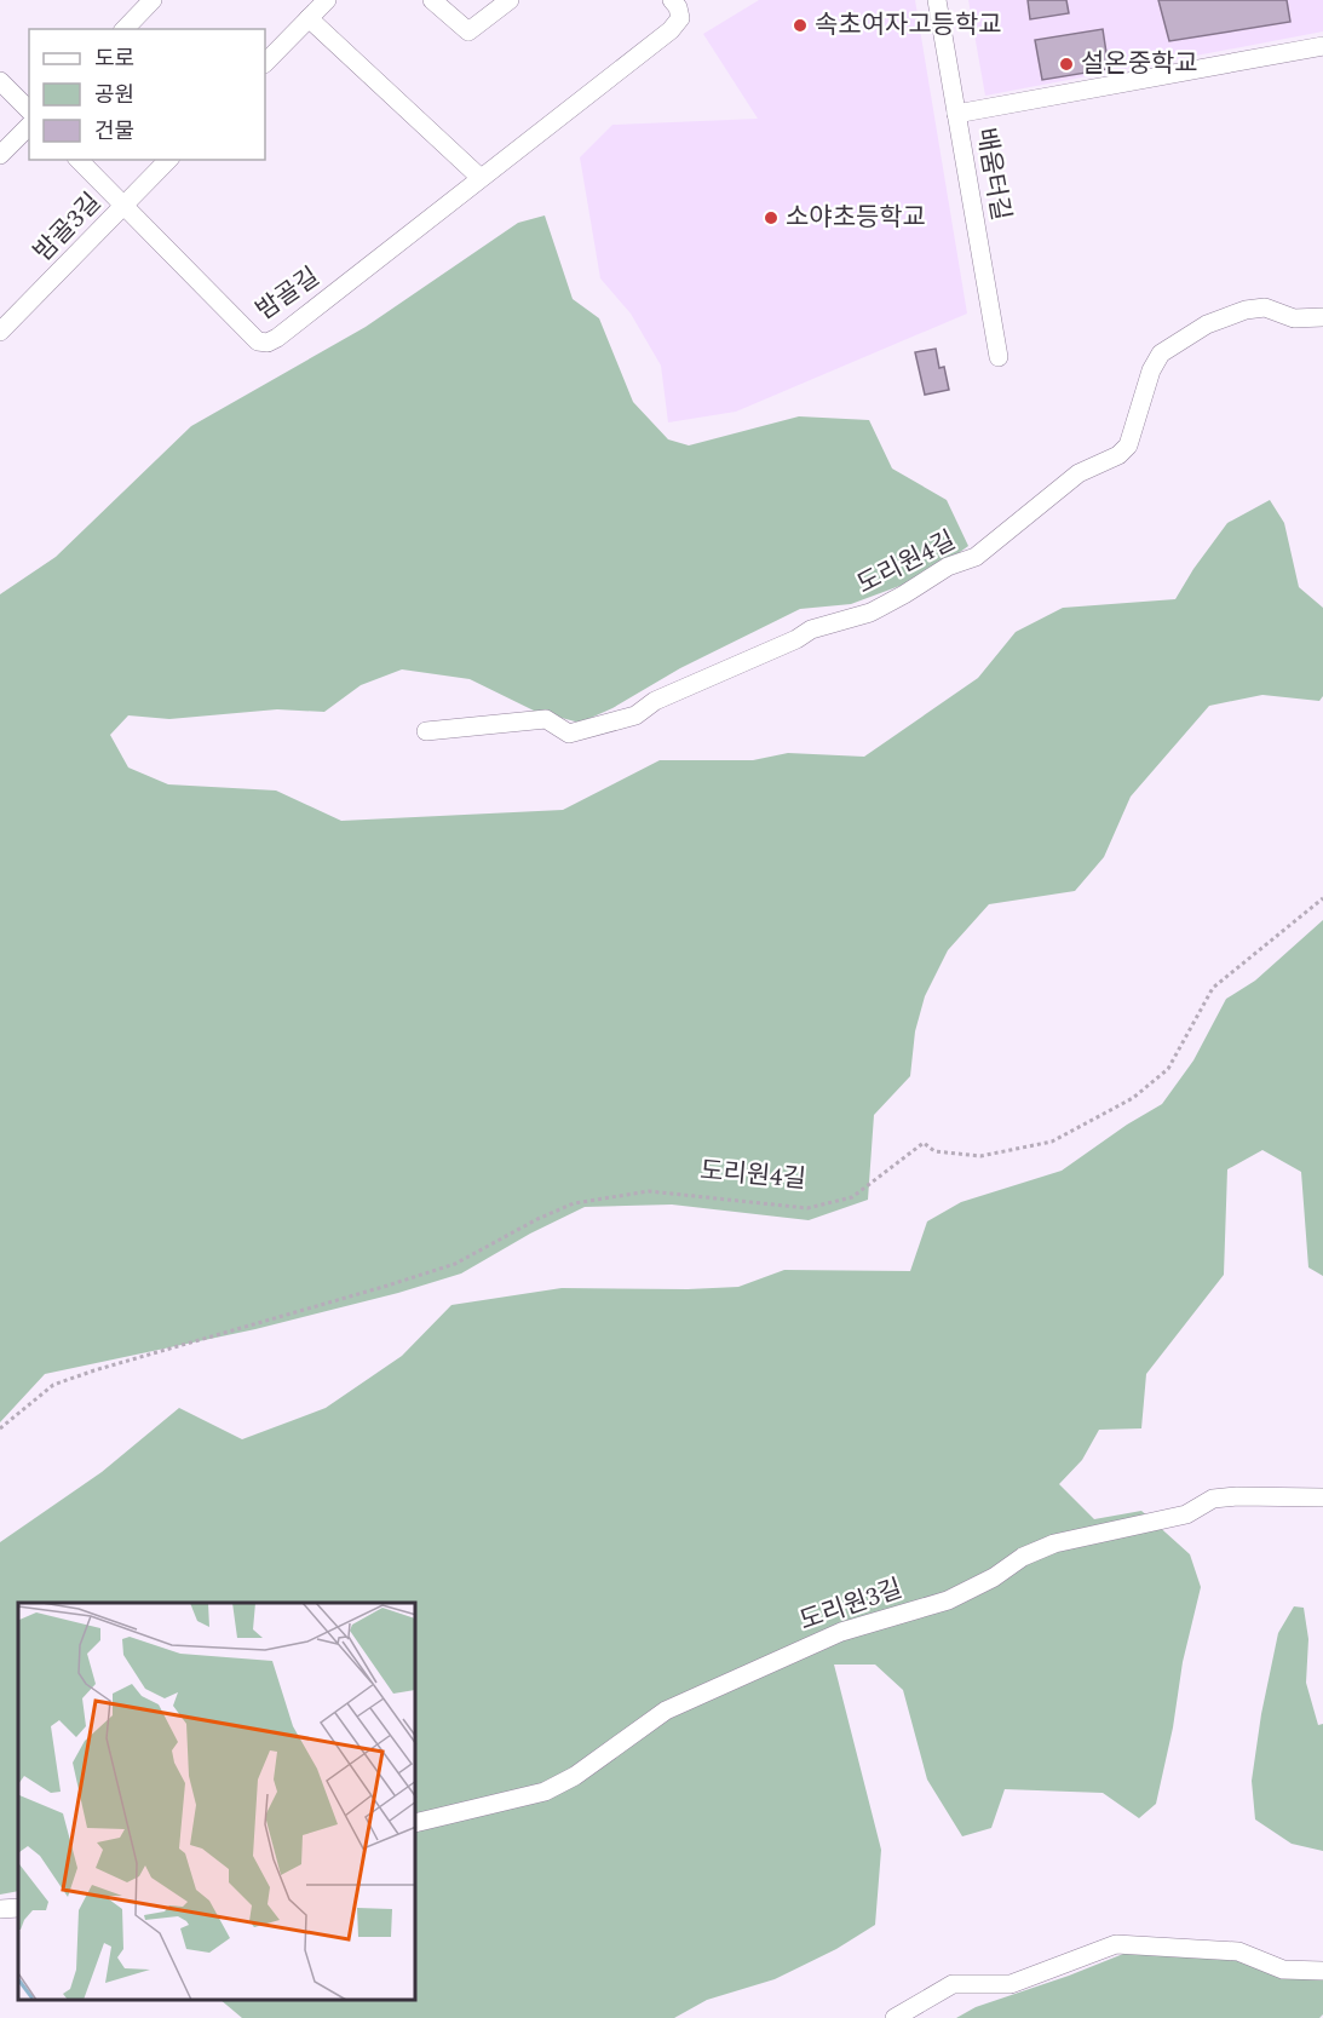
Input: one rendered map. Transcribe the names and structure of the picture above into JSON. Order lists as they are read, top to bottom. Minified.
{"streets":{"street":["배움터길","밤골3길","밤골길","도리원4길","도리원3길"]},"crossings":[["밤골3길","밤골길"]],"places":["속초여자고등학교","설온중학교","소야초등학교"],"legend":["도로","공원","건물"]}
